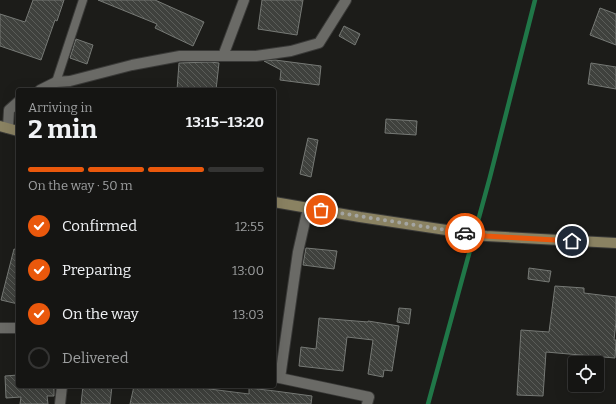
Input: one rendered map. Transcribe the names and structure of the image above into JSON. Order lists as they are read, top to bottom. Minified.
{"page":{"heading":["2 min","Arriving in","13:15–13:20"],"bar":"On the way · 50 m","list":[["Confirmed","12:55"],["Preparing","13:00"],["On the way","13:03"],"Delivered"]}}
